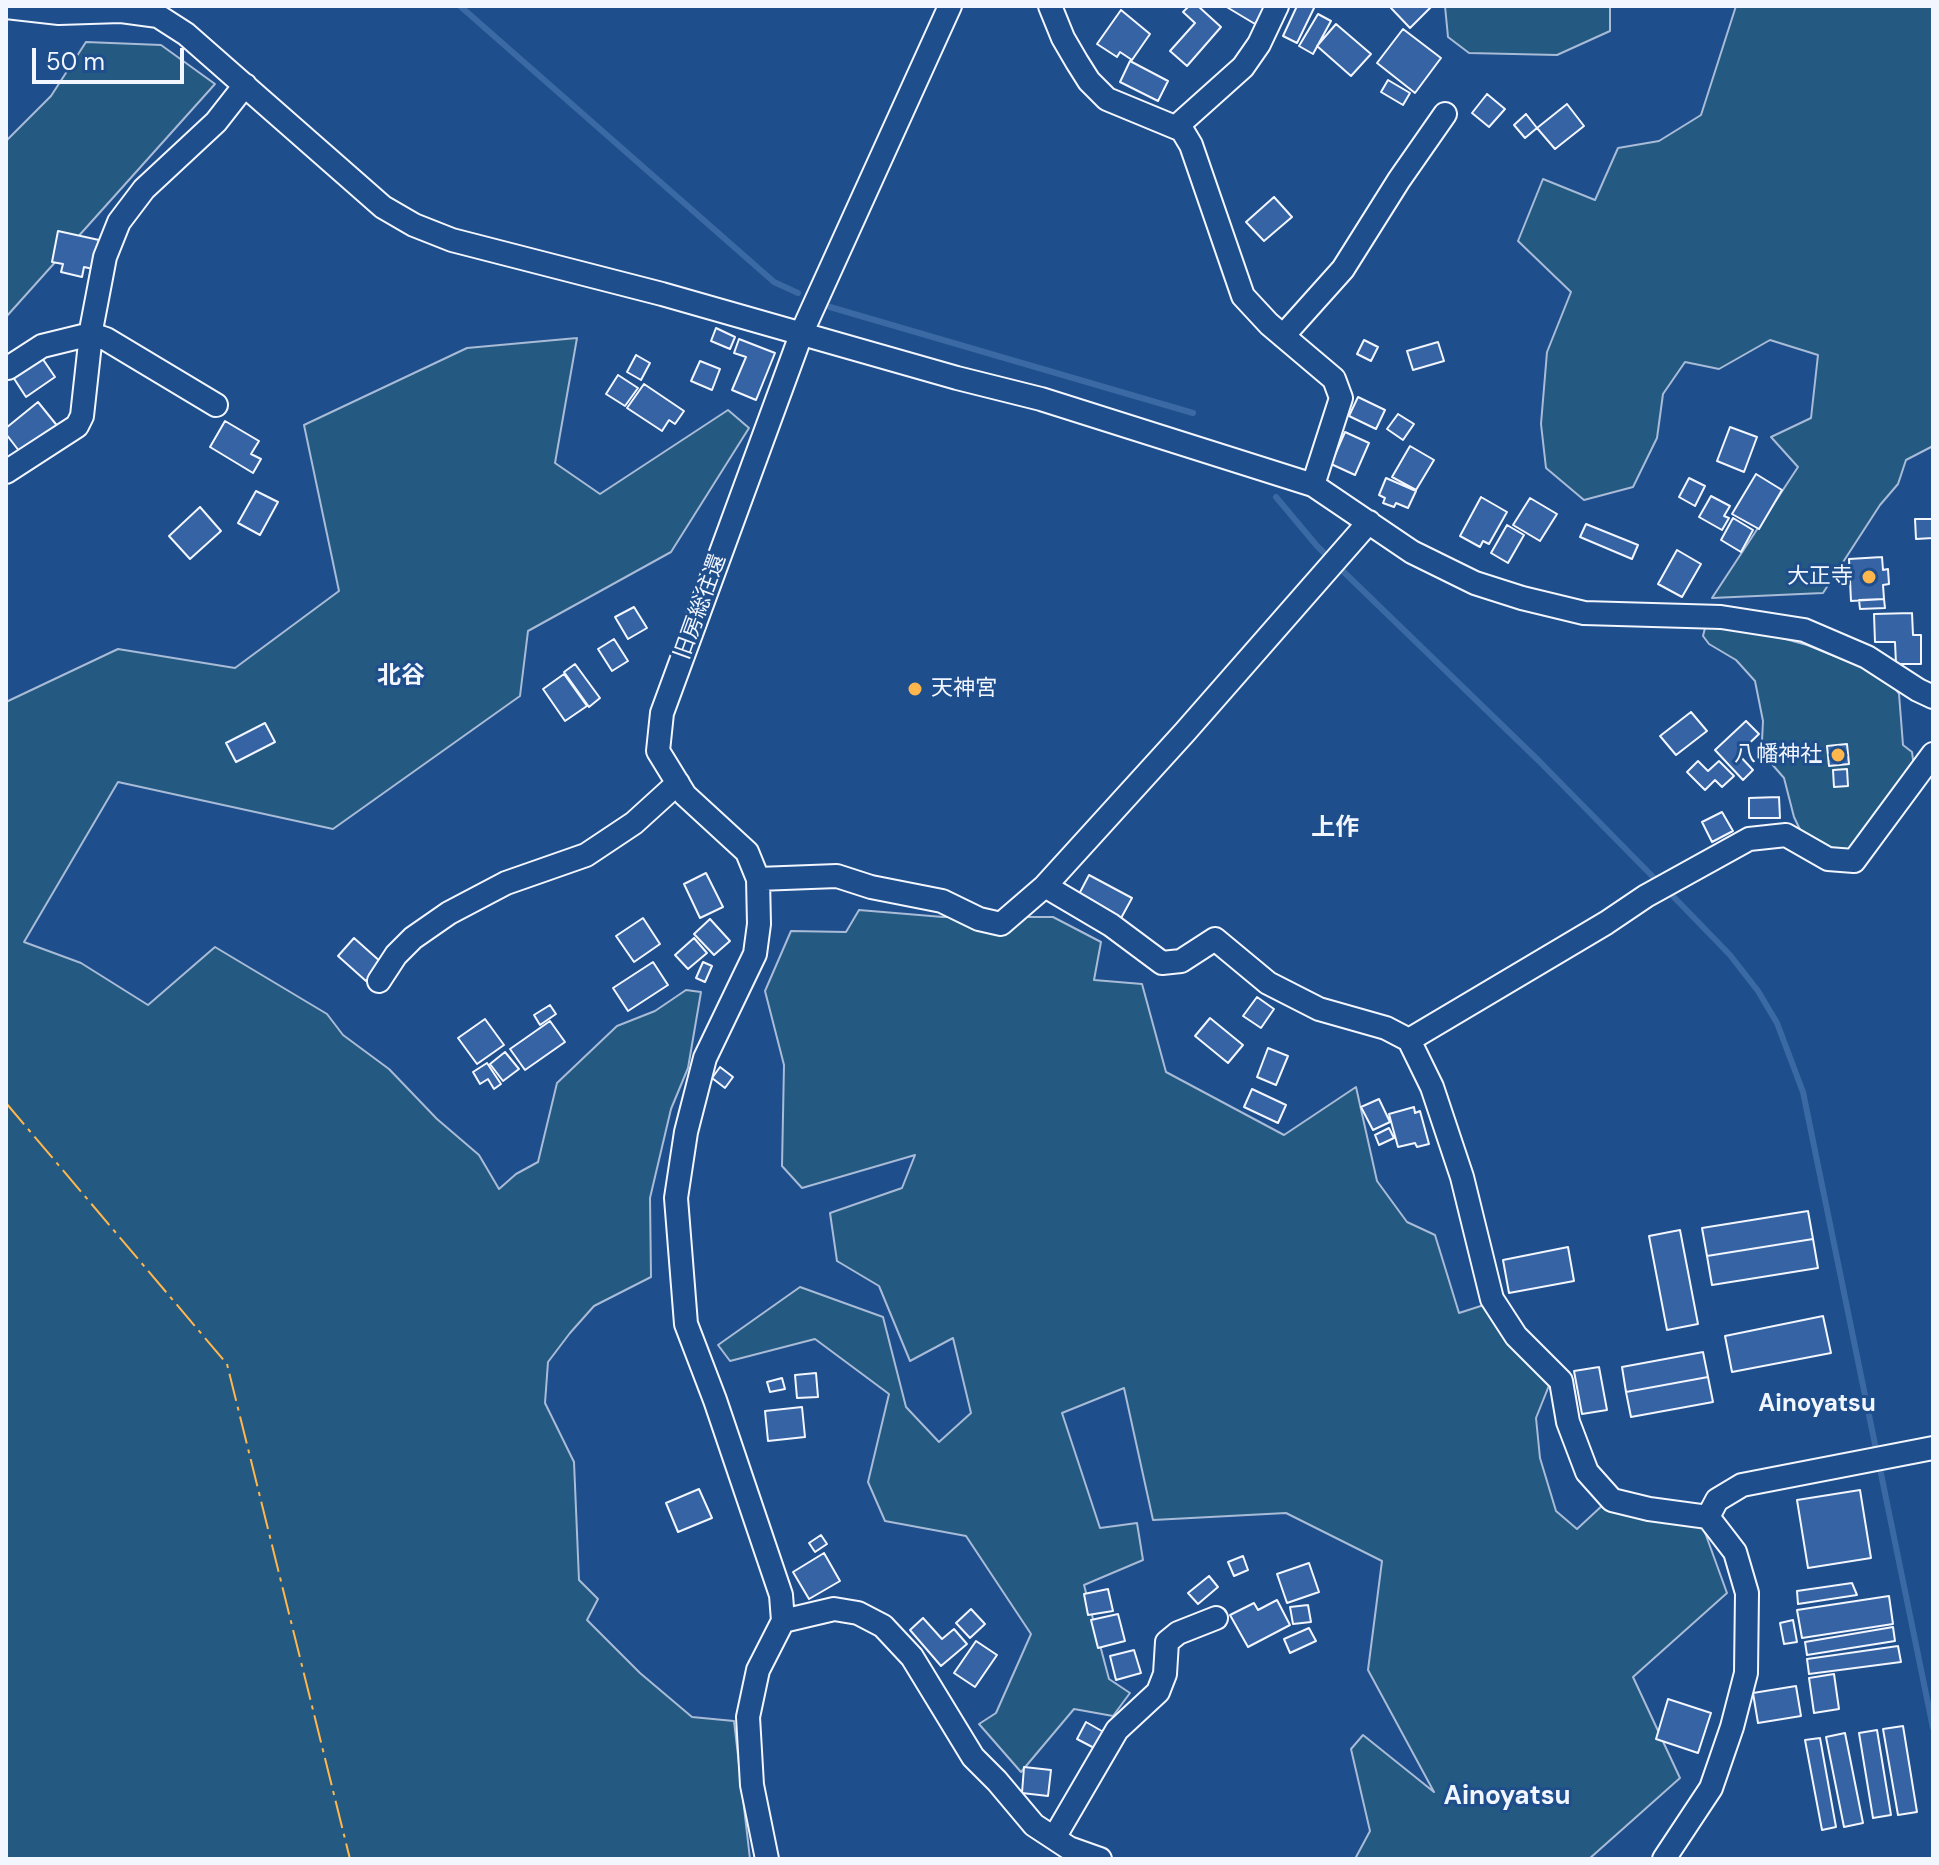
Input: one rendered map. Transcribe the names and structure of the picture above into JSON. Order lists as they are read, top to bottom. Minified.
{"streets":{"street":["旧房総往還"]},"districts":["北谷","上作","Ainoyatsu","Ainoyatsu"],"places":["大正寺","天神宮","八幡神社"],"scale_bar":"50 m"}
